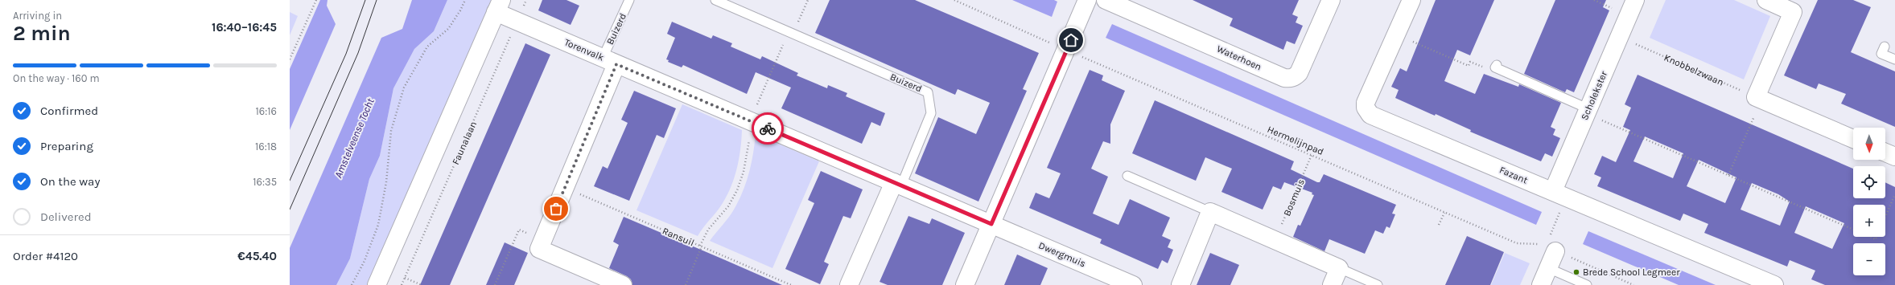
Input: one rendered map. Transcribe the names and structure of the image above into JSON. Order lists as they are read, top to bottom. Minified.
{"streets":{"street":["Torenvalk","Waterhoen","Scholekster","Fazant","Dwergmuis"],"lane":["Buizerd"],"path":["Knobbelzwaan","Hermelijnpad","Faunalaan","Bosmuis","Ransuil"]},"crossings":[["Buizerd","Torenvalk"],["Torenvalk","Faunalaan"],["Torenvalk","Dwergmuis"],["Scholekster","Fazant"],["Hermelijnpad","Bosmuis"]],"water":["Amstelveense Tocht"],"places":["Brede School Legmeer"],"north":"bottom","page":{"heading":["2 min","Arriving in","16:40–16:45"],"panel":["Order #4120","€45.40"],"bar":"On the way · 160 m","list":[["Confirmed","16:16"],["Preparing","16:18"],["On the way","16:35"],"Delivered"],"map_buttons":["+","−"]}}
